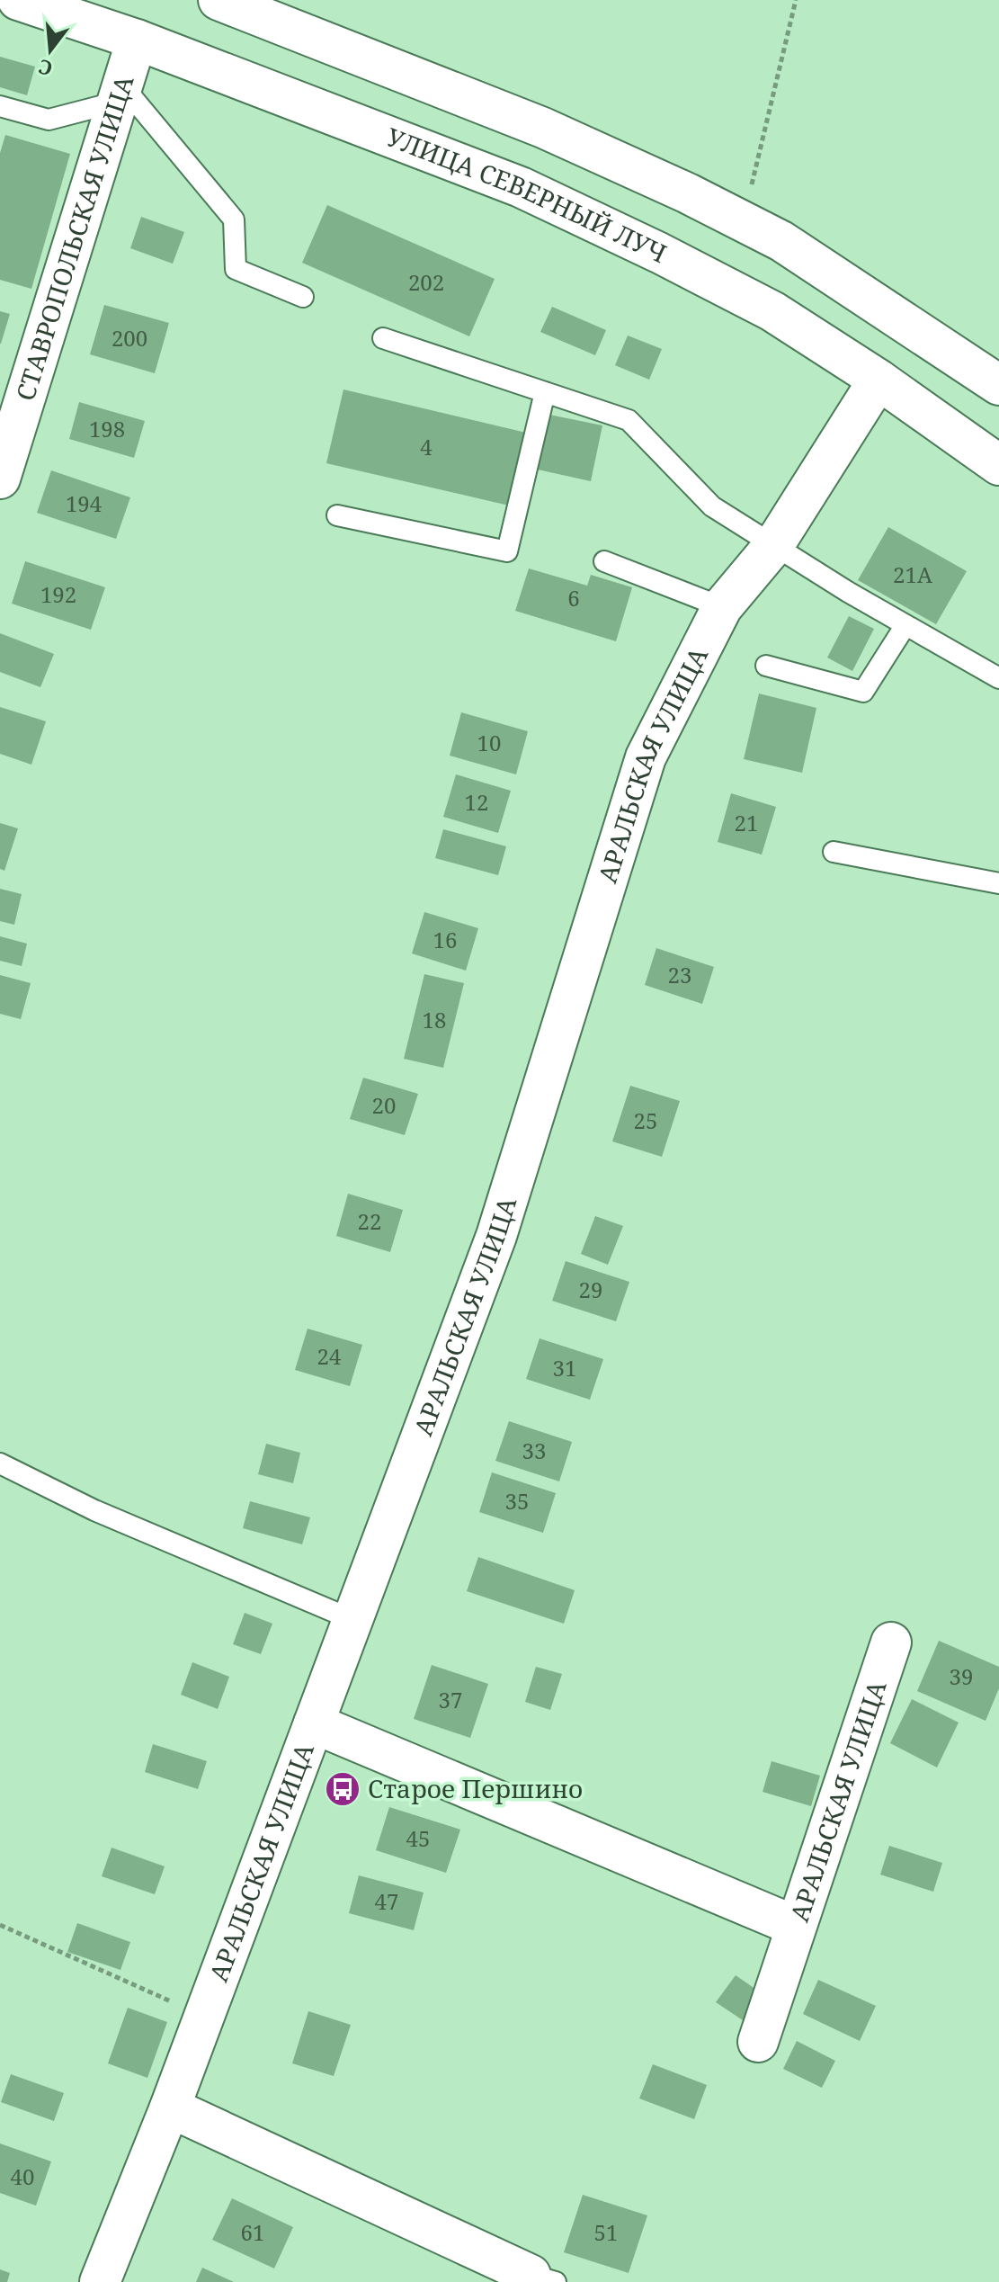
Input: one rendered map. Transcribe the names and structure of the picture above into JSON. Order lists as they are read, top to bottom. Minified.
{"streets":{"street":["УЛИЦА СЕВЕРНЫЙ ЛУЧ","СТАВРОПОЛЬСКАЯ УЛИЦА","АРАЛЬСКАЯ УЛИЦА"]},"crossings":[["УЛИЦА СЕВЕРНЫЙ ЛУЧ","СТАВРОПОЛЬСКАЯ УЛИЦА"],["УЛИЦА СЕВЕРНЫЙ ЛУЧ","АРАЛЬСКАЯ УЛИЦА"]],"places":{"bus stop":["Старое Першино"]},"house_numbers":["202","200","198","4","194","21А","192","6","10","12","21","16","23","18","20","25","22","29","24","31","33","35","39","37","45","47","40","61","51"],"north":"bottom"}
